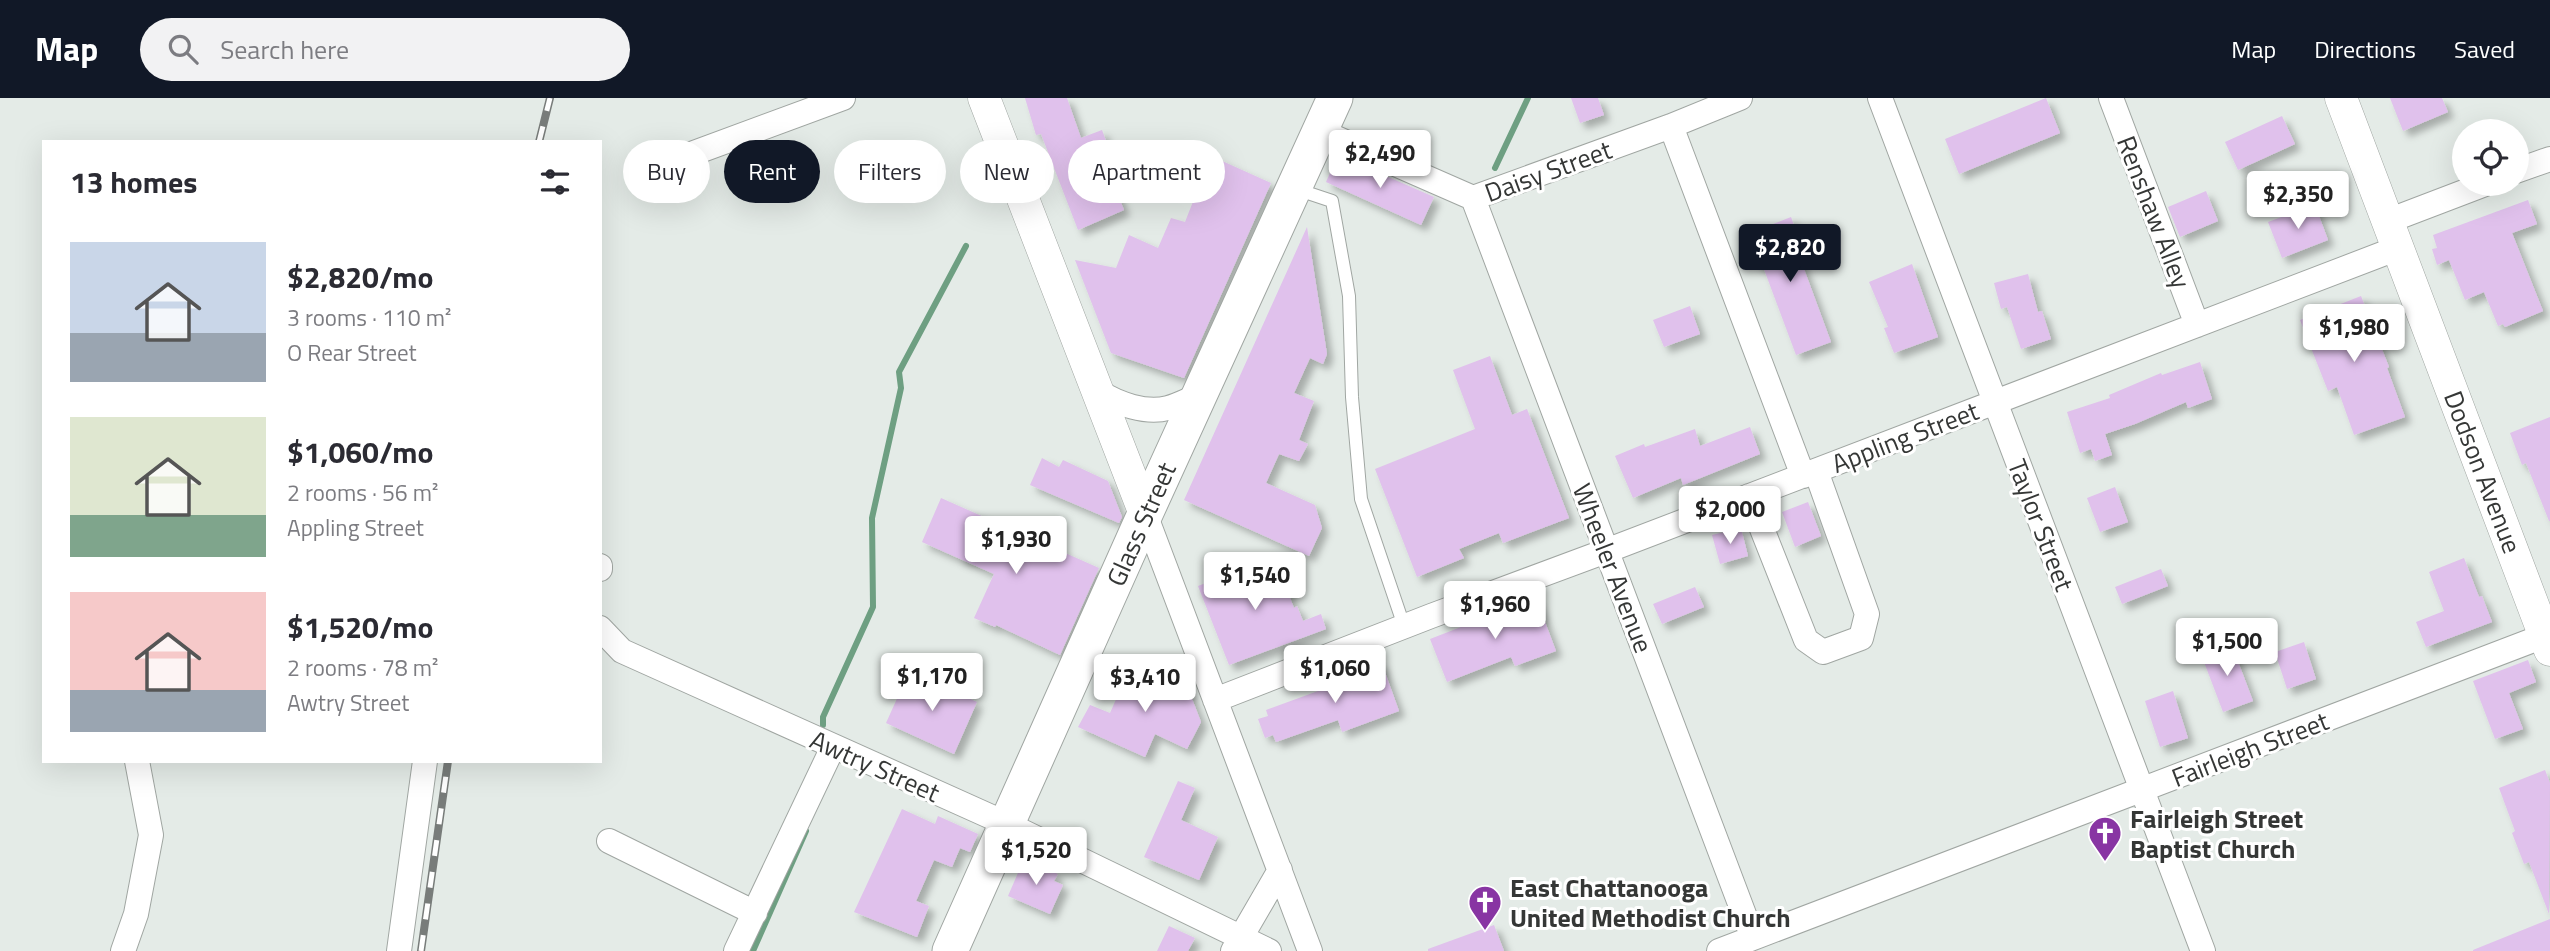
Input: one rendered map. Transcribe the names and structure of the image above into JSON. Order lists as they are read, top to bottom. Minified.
{"streets":{"main road":["Glass Street"],"street":["Daisy Street","Renshaw Alley","Appling Street","Dodson Avenue","Taylor Street","Wheeler Avenue","Fairleigh Street","Awtry Street"]},"crossings":[["Daisy Street","Glass Street"],["Daisy Street","Wheeler Avenue"],["Renshaw Alley","Appling Street"],["Appling Street","Dodson Avenue"],["Appling Street","Taylor Street"],["Appling Street","Wheeler Avenue"],["Dodson Avenue","Fairleigh Street"],["Glass Street","Awtry Street"],["Taylor Street","Fairleigh Street"],["Wheeler Avenue","Fairleigh Street"]],"places":{"church":["Fairleigh Street Baptist Church","East Chattanooga United Methodist Church"]},"page":{"header":"Map","search":"Search here","nav":["Map","Directions","Saved"],"price":["$2,490","$2,350","$2,820","$1,980","$2,000","$1,930","$1,540","$1,960","$1,500","$1,060","$1,170","$3,410","$1,520"],"chip":["Buy","Rent","Filters","New","Apartment"],"heading":"13 homes","list":[{"name":"$2,820/mo","note":"3 rooms · 110 m² · O Rear Street"},{"name":"$1,060/mo","note":"2 rooms · 56 m² · Appling Street"},{"name":"$1,520/mo","note":"2 rooms · 78 m² · Awtry Street"}]}}
